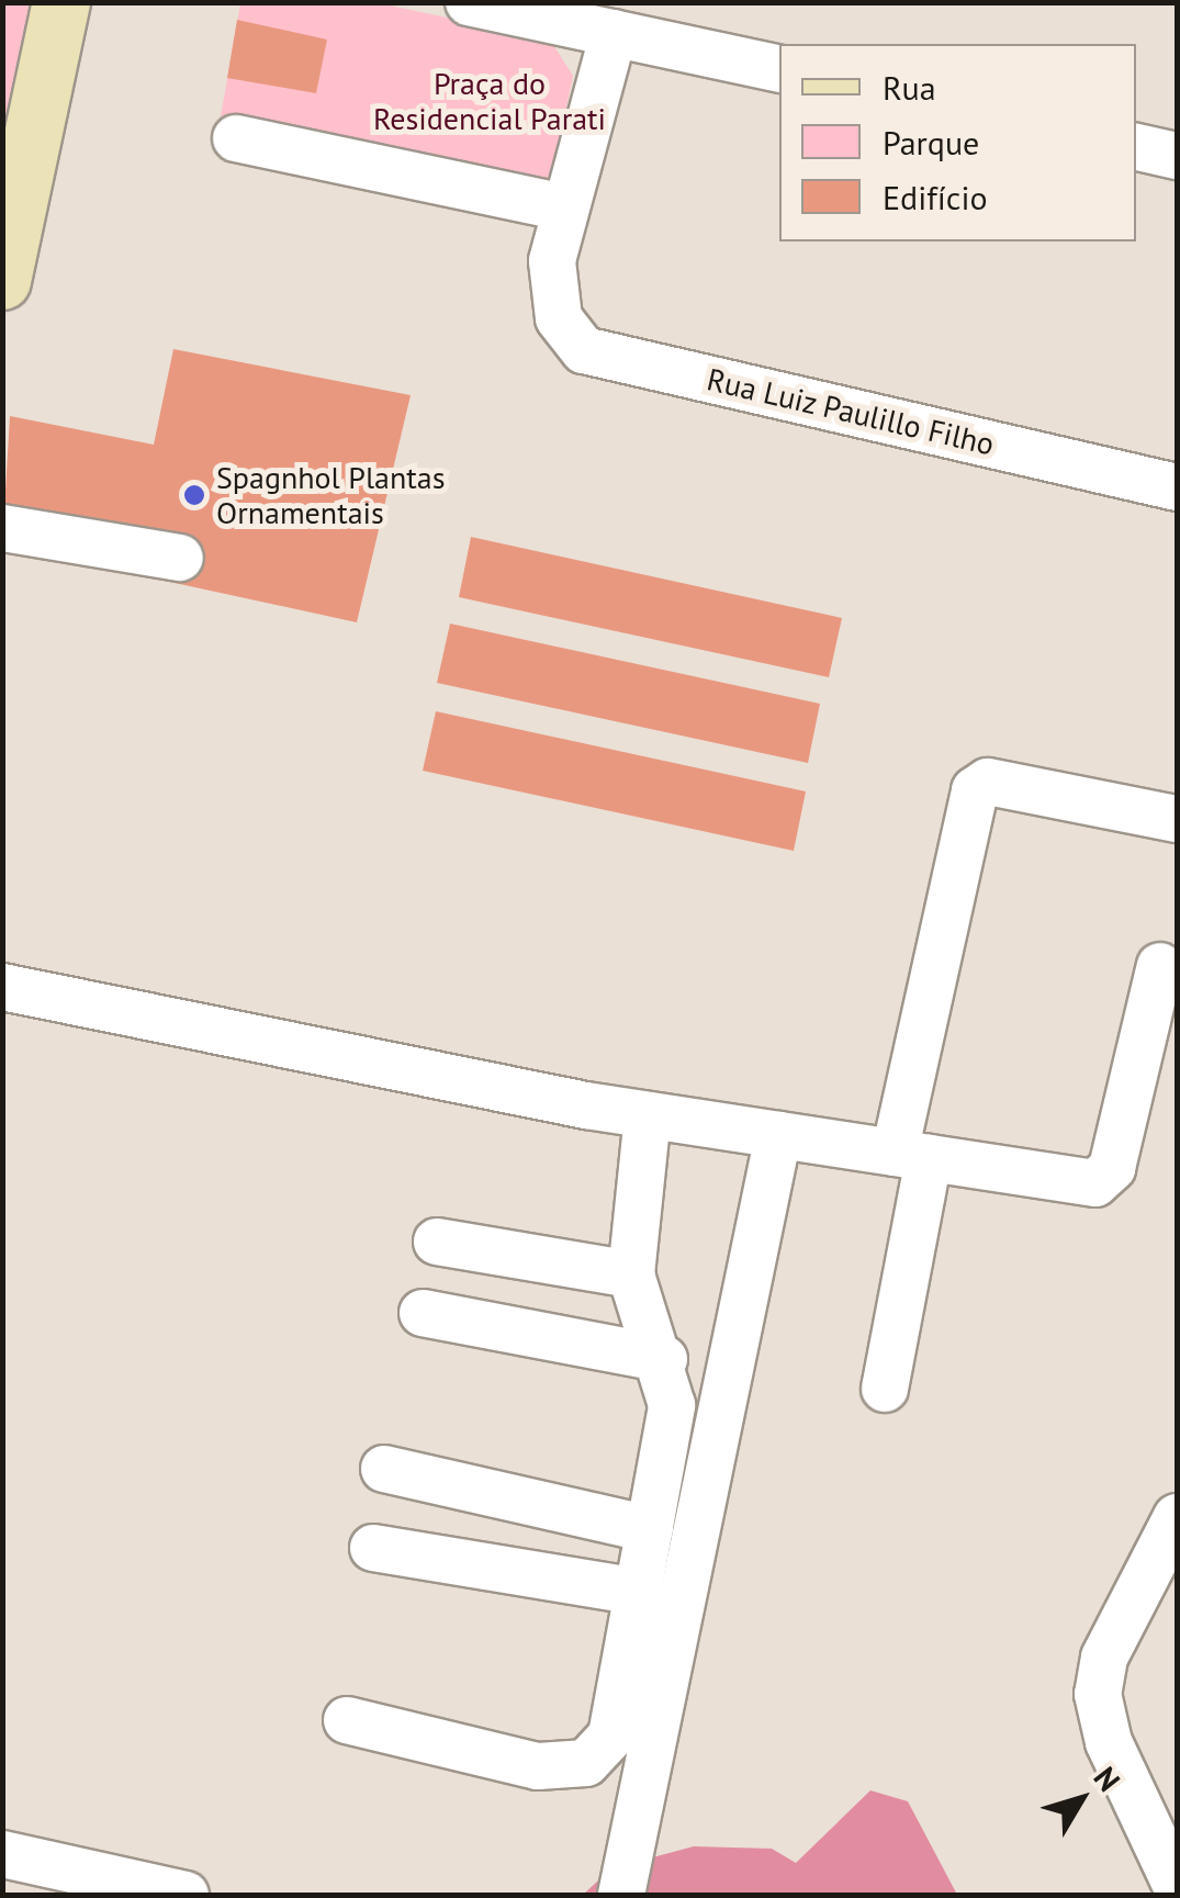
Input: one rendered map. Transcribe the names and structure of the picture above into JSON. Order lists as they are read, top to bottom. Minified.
{"streets":{"street":["Rua Luiz Paulillo Filho"]},"parks":["Praça do Residencial Parati"],"places":["Spagnhol Plantas Ornamentais"],"legend":["Rua","Parque","Edifício"],"north":"top right"}
